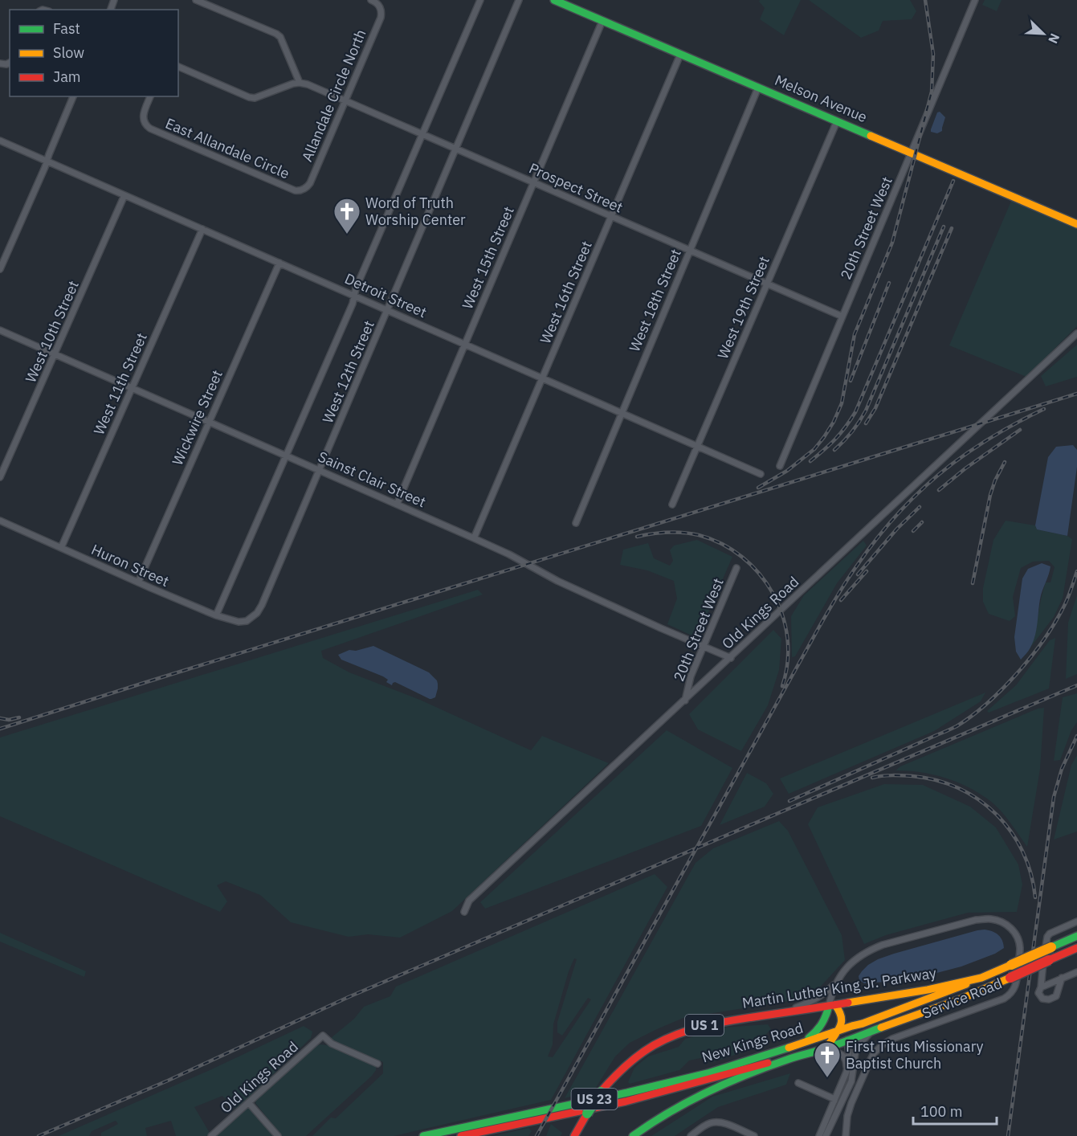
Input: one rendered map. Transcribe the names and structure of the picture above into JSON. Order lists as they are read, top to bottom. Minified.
{"streets":{"main road":["Melson Avenue","Martin Luther King Jr. Parkway","US 1","New Kings Road","US 23"],"street":["Allandale Circle North","East Allandale Circle","Prospect Street","20th Street West","West 15th Street","West 16th Street","Detroit Street","West 18th Street","West 19th Street","West 10th Street","West 12th Street","West 11th Street","Wickwire Street","Sainst Clair Street","Huron Street","Old Kings Road","Service Road"]},"crossings":[["Allandale Circle North","East Allandale Circle"],["Allandale Circle North","Prospect Street"],["Melson Avenue","20th Street West"],["Melson Avenue","West 15th Street"],["Melson Avenue","West 16th Street"],["Melson Avenue","West 18th Street"],["Melson Avenue","West 19th Street"],["Prospect Street","20th Street West"],["Prospect Street","West 15th Street"],["Prospect Street","West 16th Street"],["Prospect Street","West 18th Street"],["Prospect Street","West 19th Street"],["Prospect Street","West 12th Street"],["20th Street West","Sainst Clair Street"],["20th Street West","Old Kings Road"],["West 15th Street","Detroit Street"],["West 15th Street","Sainst Clair Street"],["West 16th Street","Detroit Street"],["West 16th Street","Sainst Clair Street"],["Detroit Street","West 18th Street"],["Detroit Street","West 19th Street"],["Detroit Street","West 10th Street"],["Detroit Street","West 12th Street"],["Detroit Street","West 11th Street"],["Detroit Street","Wickwire Street"],["West 10th Street","Sainst Clair Street"],["West 12th Street","Sainst Clair Street"],["West 12th Street","Huron Street"],["West 11th Street","Sainst Clair Street"],["West 11th Street","Huron Street"],["Wickwire Street","Sainst Clair Street"],["Wickwire Street","Huron Street"],["Sainst Clair Street","Old Kings Road"],["Martin Luther King Jr. Parkway","Service Road"],["Martin Luther King Jr. Parkway","New Kings Road"]],"places":{"church":["Word of Truth Worship Center","First Titus Missionary Baptist Church"]},"legend":["Fast","Slow","Jam"],"scale_bar":"100 m","north":"bottom right"}
